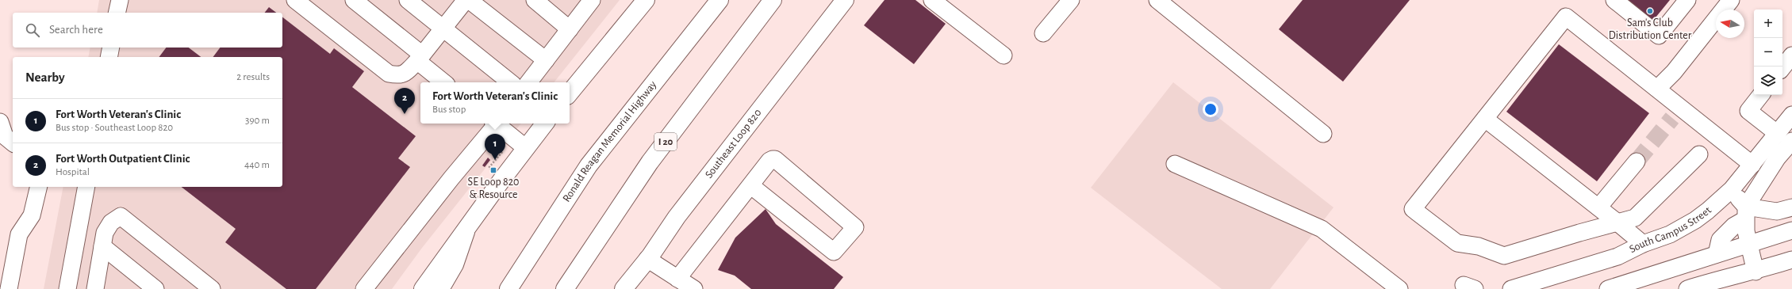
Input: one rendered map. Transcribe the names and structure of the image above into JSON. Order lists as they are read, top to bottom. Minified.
{"streets":{"main road":["Ronald Reagan Memorial Highway","I 20","Southeast Loop 820"],"lane":["South Campus Street"]},"places":{"other":["Sam's Club Distribution Center"],"transit":["SE Loop 820 & Resource"]},"north":"left","page":{"map_buttons":["+","−"],"search":"Search here","heading":["Nearby","2 results"],"popup":["Fort Worth Veteran's Clinic","Bus stop"],"pins":["2","1"],"list":[{"mark":"1","name":"Fort Worth Veteran's Clinic","note":"Bus stop · Southeast Loop 820","value":"390 m"},{"mark":"2","name":"Fort Worth Outpatient Clinic","note":"Hospital","value":"440 m"}]}}
